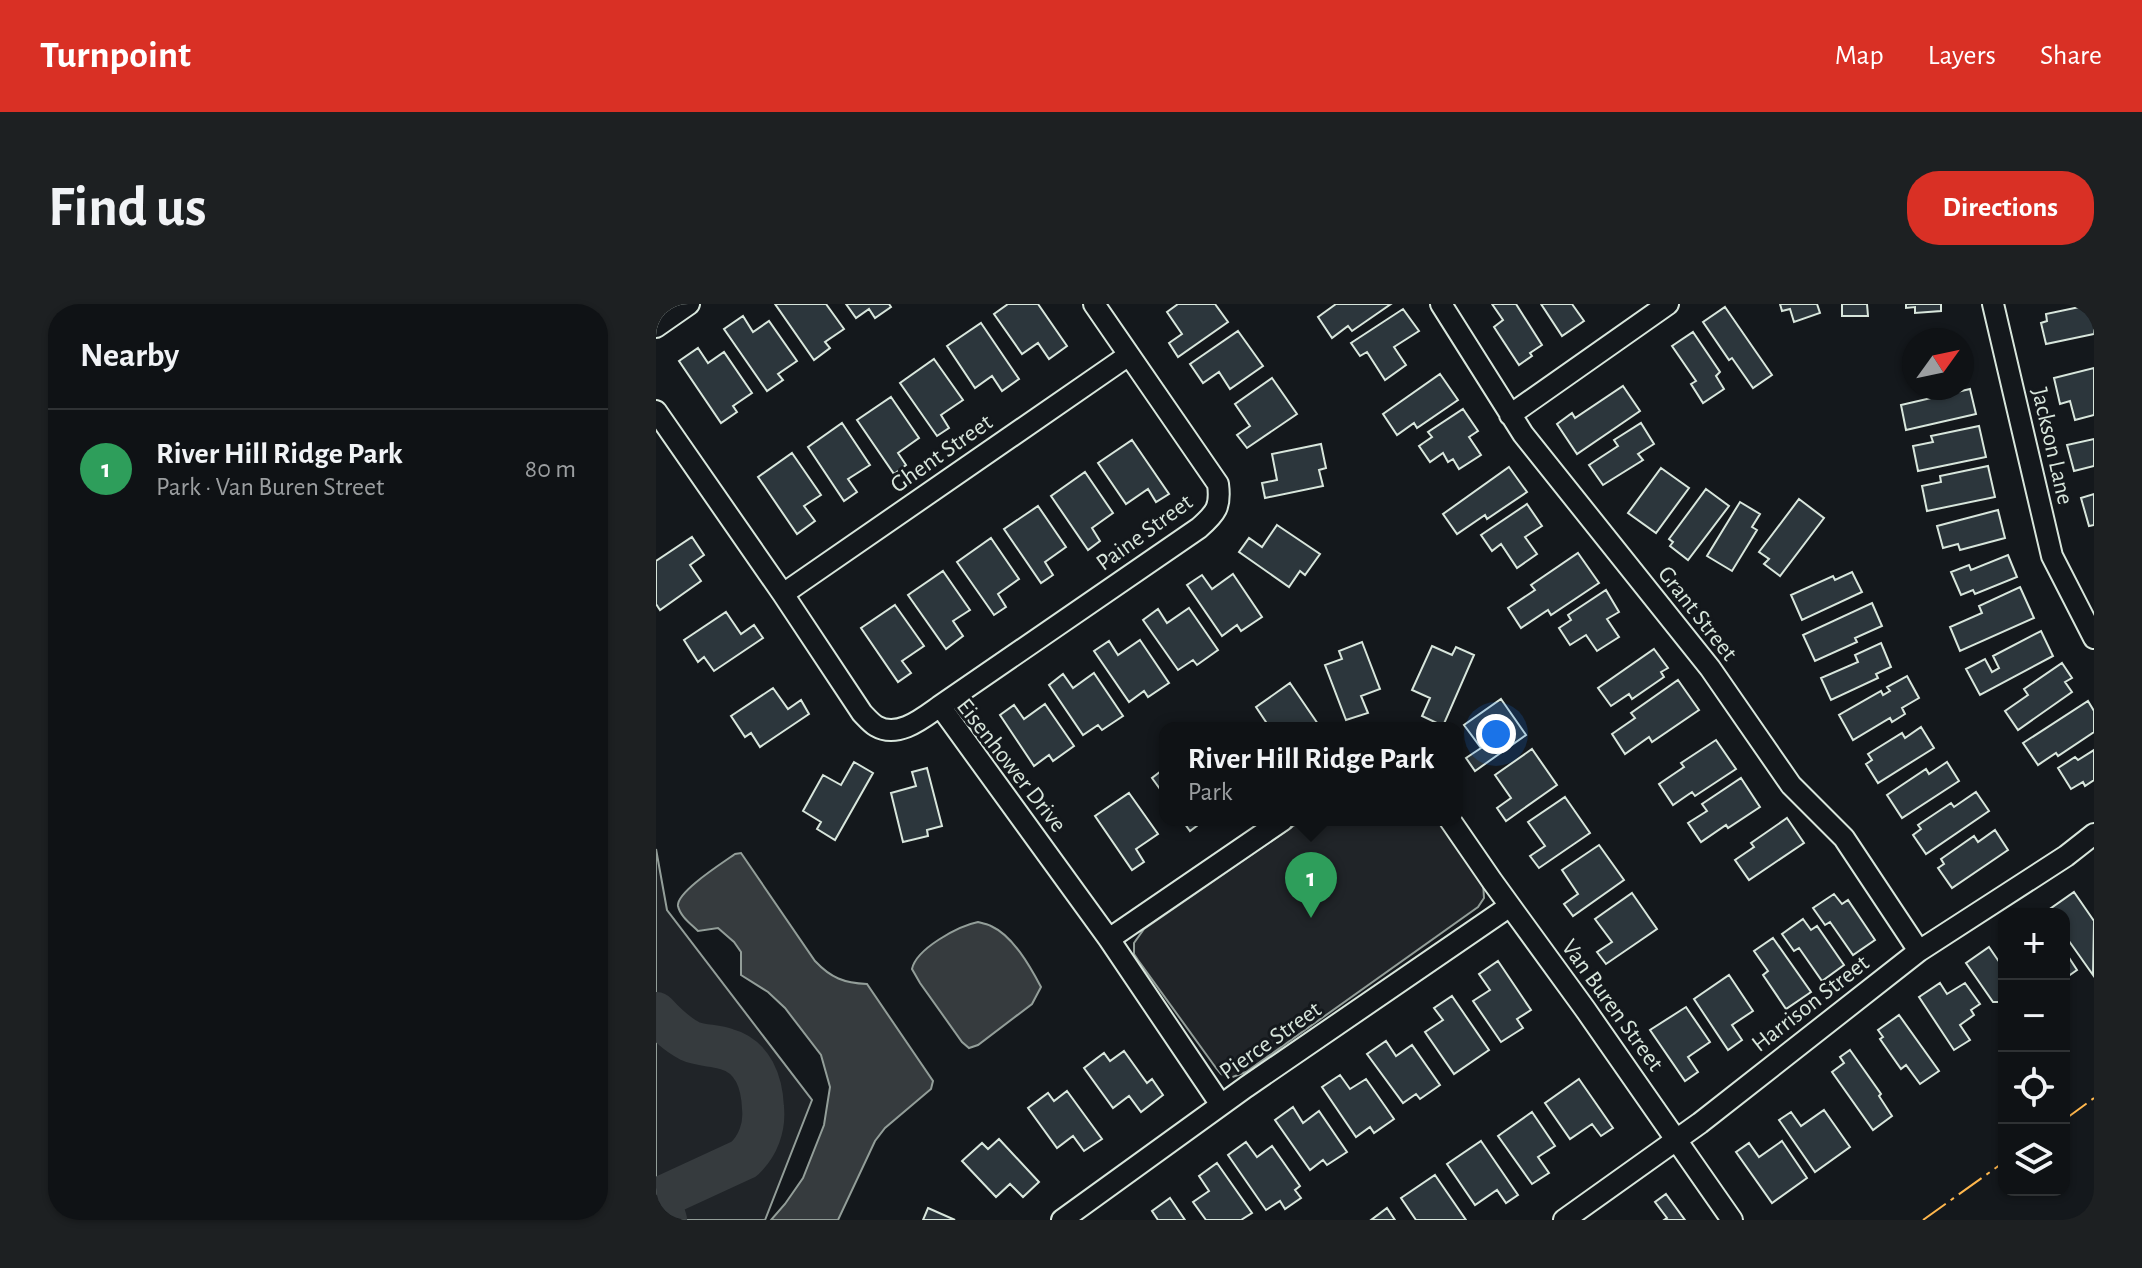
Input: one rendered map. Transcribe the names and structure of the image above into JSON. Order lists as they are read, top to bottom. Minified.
{"streets":{"street":["Jackson Lane","Ghent Street","Paine Street","Grant Street","Eisenhower Drive","Harrison Street","Van Buren Street","Pierce Street"]},"crossings":[["Ghent Street","Paine Street"],["Ghent Street","Eisenhower Drive"],["Paine Street","Eisenhower Drive"],["Grant Street","Harrison Street"],["Eisenhower Drive","Pierce Street"],["Harrison Street","Van Buren Street"],["Van Buren Street","Pierce Street"]],"north":"top right","page":{"header":"Turnpoint","nav":["Map","Layers","Share"],"buttons":"Directions","title":"Find us","heading":"Nearby","list":[{"mark":"1","name":"River Hill Ridge Park","note":"Park · Van Buren Street","value":"80 m"}],"popup":["River Hill Ridge Park","Park"],"pins":"1","map_buttons":["+","−"]}}
